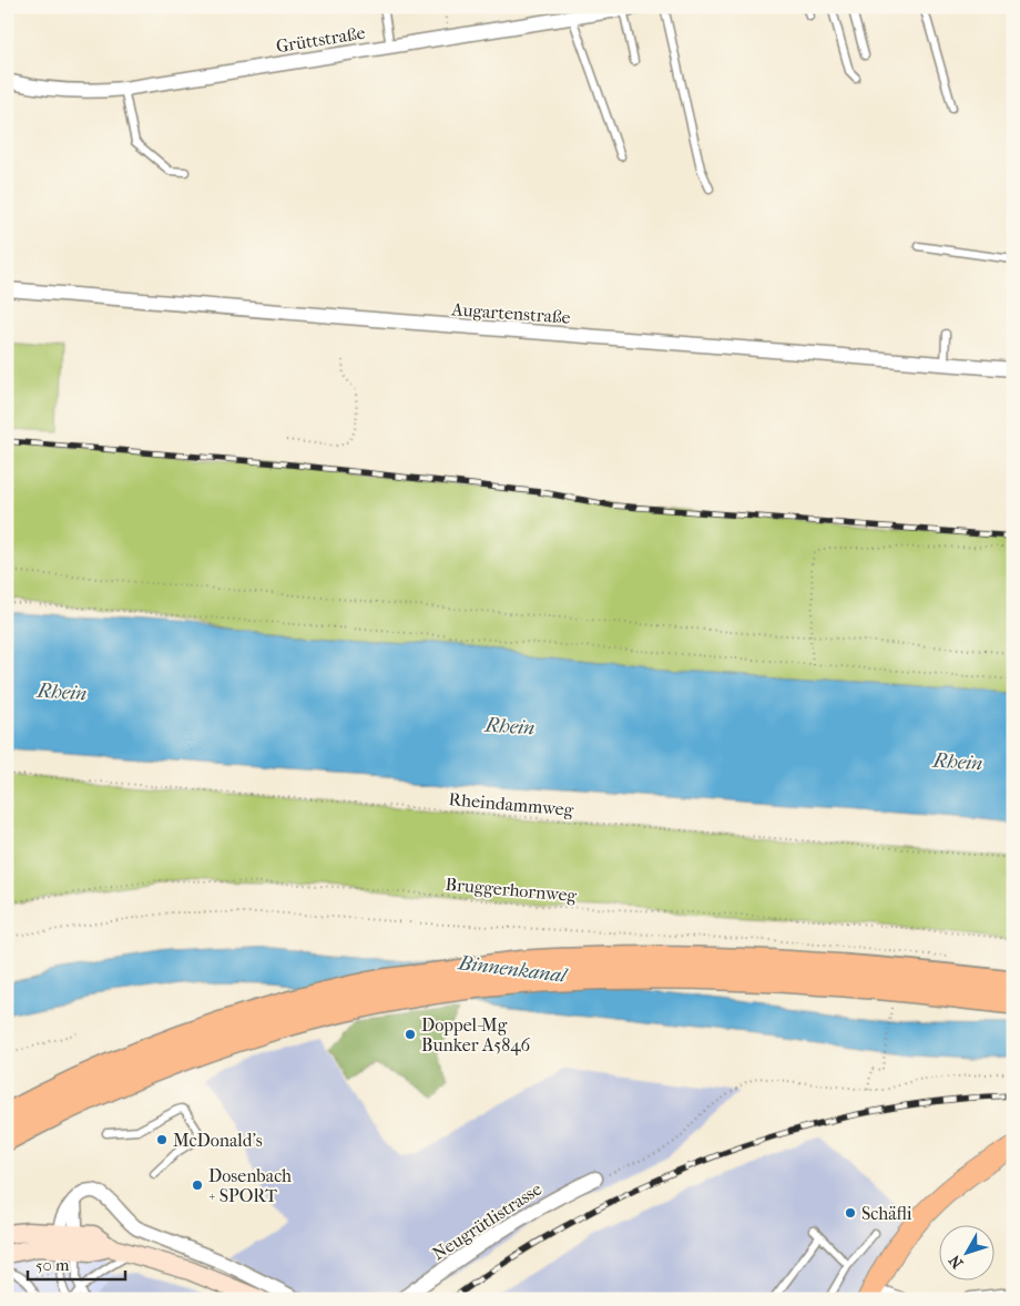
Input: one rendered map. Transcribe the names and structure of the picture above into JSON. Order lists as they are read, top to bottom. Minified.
{"streets":{"street":["Grüttstraße","Augartenstraße","Neugrütlistrasse"],"path":["Rheindammweg","Bruggerhornweg"]},"water":["Rhein","Binnenkanal"],"places":["Doppel-Mg Bunker A5846","McDonald's","Dosenbach + SPORT","Schäfli"],"scale_bar":"50 m","north":"bottom left"}
